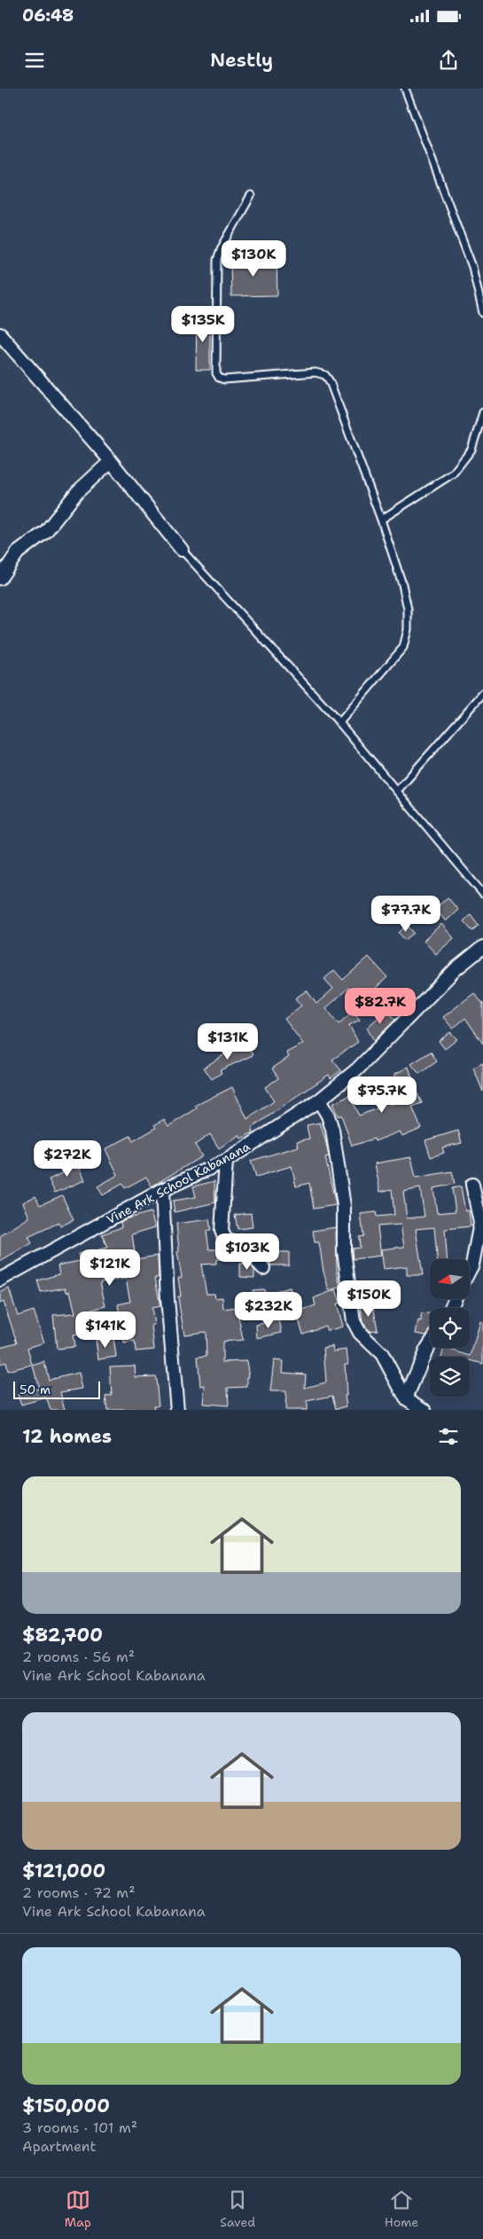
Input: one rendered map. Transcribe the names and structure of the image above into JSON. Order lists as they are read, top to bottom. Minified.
{"streets":{"street":["Vine Ark School Kabanana"]},"scale_bar":"50 m","north":"left","page":{"status":"06:48","header":"Nestly","price":["$130K","$135K","$77.7K","$82.7K","$131K","$75.7K","$272K","$103K","$121K","$150K","$232K","$141K"],"scale":"50 m","heading":"12 homes","list":[{"name":"$82,700","note":"2 rooms · 56 m² · Vine Ark School Kabanana"},{"name":"$121,000","note":"2 rooms · 72 m² · Vine Ark School Kabanana"},{"name":"$150,000","note":"3 rooms · 101 m² · Apartment"}],"tabs":["Map","Saved","Home"]}}
